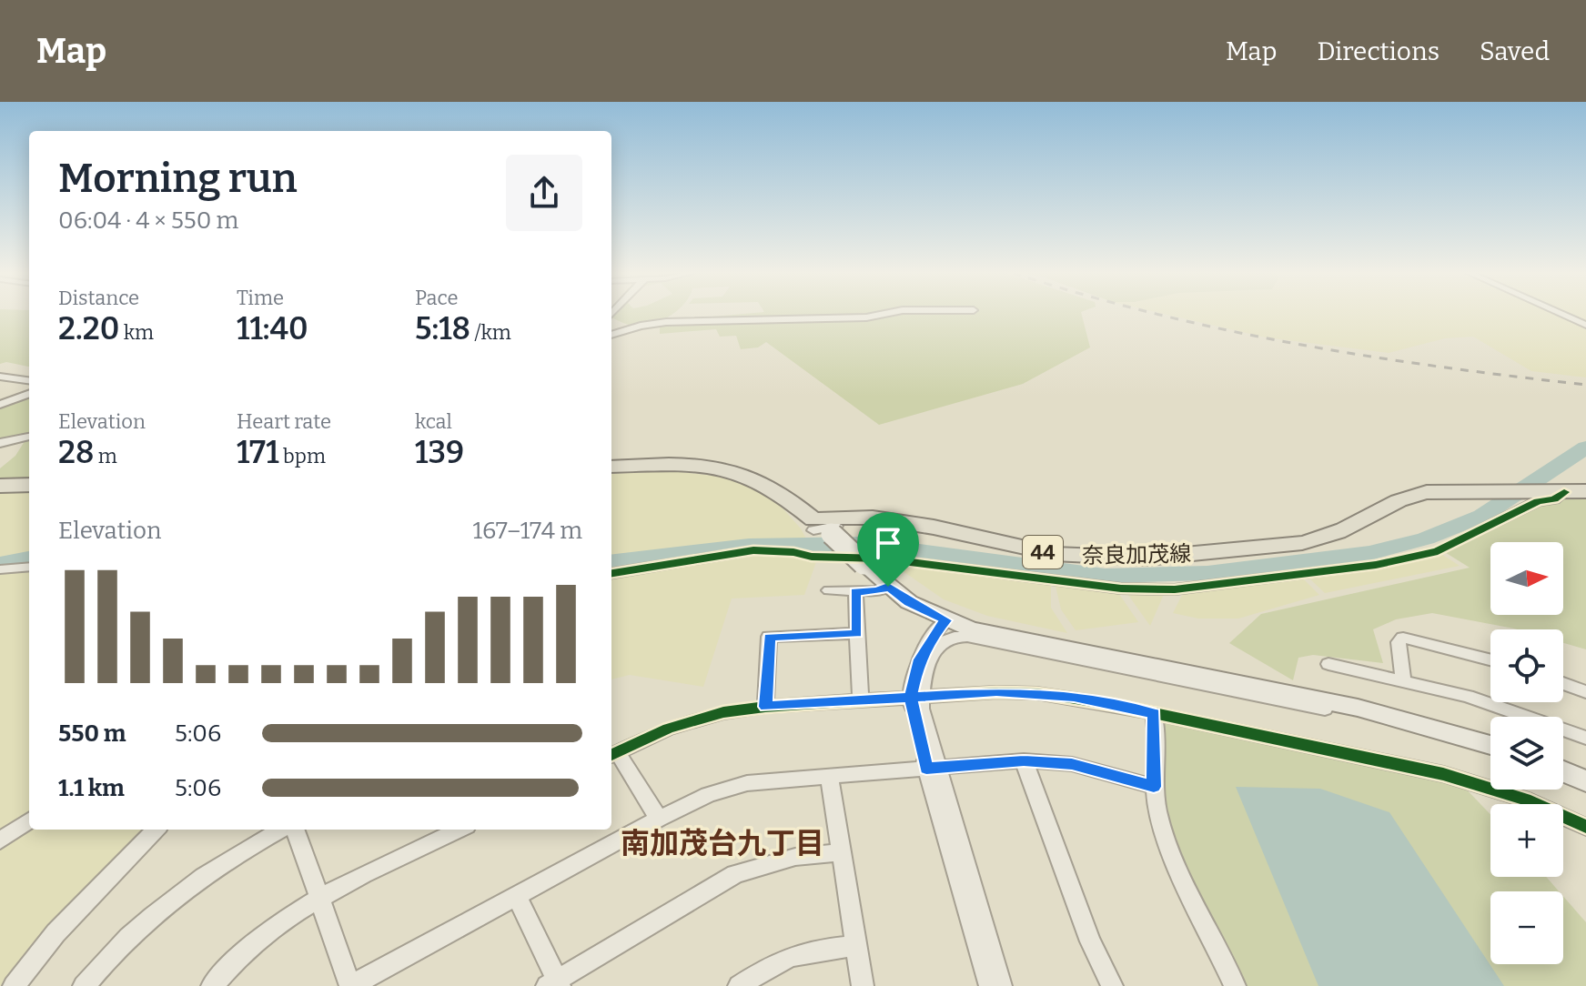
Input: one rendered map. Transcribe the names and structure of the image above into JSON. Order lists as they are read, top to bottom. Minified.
{"streets":{"main road":["44","奈良加茂線"]},"districts":["南加茂台九丁目"],"north":"right","page":{"header":"Map","nav":["Map","Directions","Saved"],"heading":["Morning run","06:04 · 4 × 550 m"],"stats":[["Distance","2.20 km"],["Time","11:40"],["Pace","5:18 /km"],["Elevation","28 m"],["Heart rate","171 bpm"],["kcal","139"]],"chart":["Elevation","167–174 m"],"map_buttons":["+","−"],"list":[{"name":"550 m","note":"5:06"},{"name":"1.1 km","note":"5:06"}]}}
